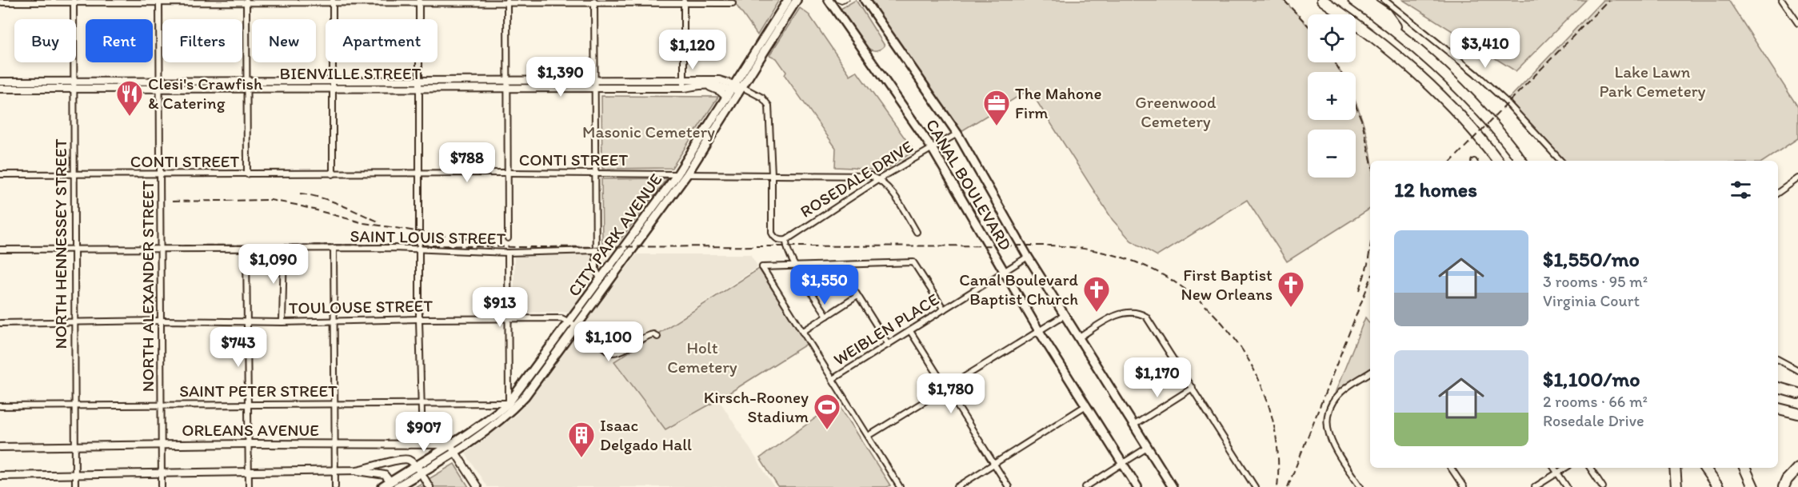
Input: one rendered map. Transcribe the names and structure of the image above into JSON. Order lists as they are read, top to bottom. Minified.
{"streets":{"main road":["CANAL BOULEVARD","CITY PARK AVENUE"],"street":["BIENVILLE STREET","CONTI STREET","ROSEDALE DRIVE","SAINT LOUIS STREET","NORTH HENNESSEY STREET","NORTH ALEXANDER STREET","TOULOUSE STREET","WEIBLEN PLACE","SAINT PETER STREET","ORLEANS AVENUE"]},"crossings":[["BIENVILLE STREET","CONTI STREET"],["BIENVILLE STREET","CITY PARK AVENUE"],["BIENVILLE STREET","NORTH HENNESSEY STREET"],["BIENVILLE STREET","NORTH ALEXANDER STREET"],["CONTI STREET","ROSEDALE DRIVE"],["CONTI STREET","CITY PARK AVENUE"],["CONTI STREET","NORTH HENNESSEY STREET"],["CONTI STREET","NORTH ALEXANDER STREET"],["ROSEDALE DRIVE","CANAL BOULEVARD"],["CANAL BOULEVARD","WEIBLEN PLACE"],["CITY PARK AVENUE","TOULOUSE STREET"],["CITY PARK AVENUE","SAINT PETER STREET"],["CITY PARK AVENUE","ORLEANS AVENUE"],["SAINT LOUIS STREET","NORTH HENNESSEY STREET"],["SAINT LOUIS STREET","NORTH ALEXANDER STREET"],["NORTH HENNESSEY STREET","TOULOUSE STREET"],["NORTH HENNESSEY STREET","SAINT PETER STREET"],["NORTH HENNESSEY STREET","ORLEANS AVENUE"],["NORTH ALEXANDER STREET","TOULOUSE STREET"],["NORTH ALEXANDER STREET","SAINT PETER STREET"],["NORTH ALEXANDER STREET","ORLEANS AVENUE"]],"parks":["Lake Lawn Park Cemetery","Greenwood Cemetery","Masonic Cemetery","Holt Cemetery"],"places":{"restaurant":["Clesi's Crawfish & Catering"],"office":["The Mahone Firm"],"church":["First Baptist New Orleans","Canal Boulevard Baptist Church"],"sports":["Kirsch-Rooney Stadium"],"building":["Isaac Delgado Hall"]},"page":{"map_buttons":["+","−"],"chip":["Buy","Rent","Filters","New","Apartment"],"price":["$3,410","$1,120","$1,390","$788","$1,090","$1,550","$913","$1,100","$743","$1,170","$1,780","$907"],"heading":"12 homes","list":[{"name":"$1,550/mo","note":"3 rooms · 95 m² · Virginia Court"},{"name":"$1,100/mo","note":"2 rooms · 66 m² · Rosedale Drive"}]}}
